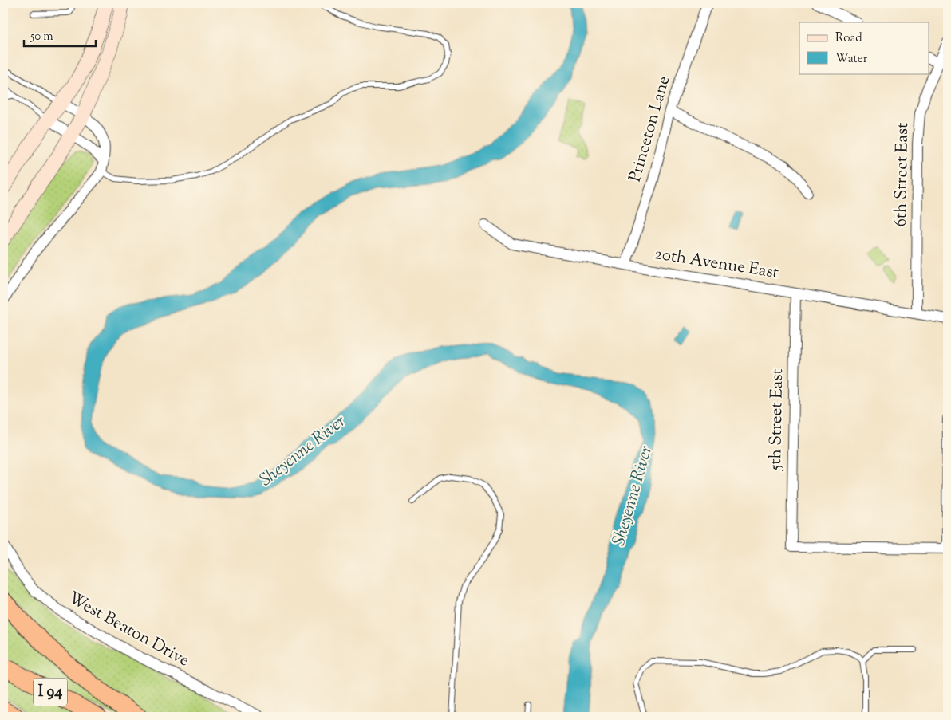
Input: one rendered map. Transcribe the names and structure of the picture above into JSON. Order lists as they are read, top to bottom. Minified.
{"streets":{"highway":["I 94"],"street":["Princeton Lane","6th Street East","20th Avenue East","5th Street East","West Beaton Drive"]},"crossings":[["Princeton Lane","20th Avenue East"],["6th Street East","20th Avenue East"],["20th Avenue East","5th Street East"]],"water":["Sheyenne River"],"legend":["Road","Water"],"scale_bar":"50 m"}
